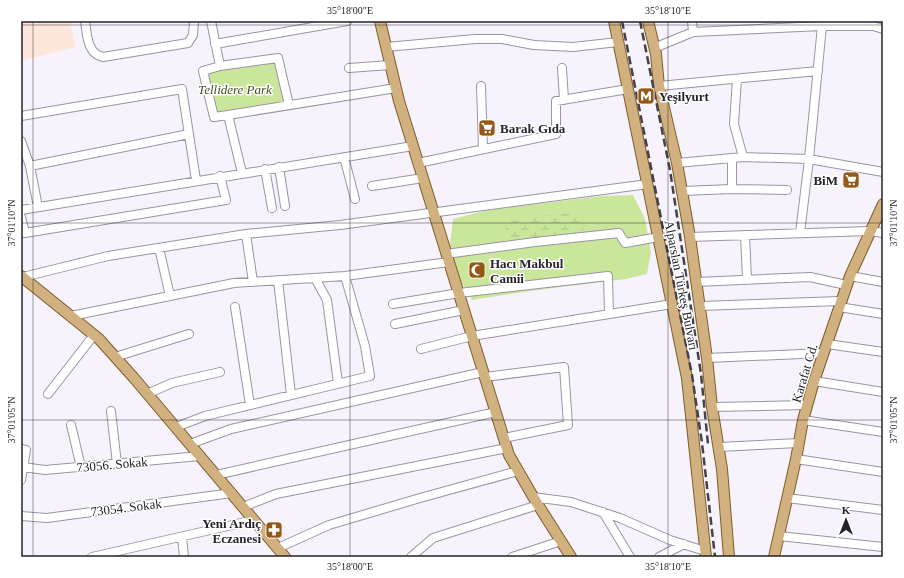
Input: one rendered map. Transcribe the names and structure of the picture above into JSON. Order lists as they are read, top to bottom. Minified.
{"streets":{"main road":["Alparslan Türkeş Bulvarı","Karafat Cd."],"street":["73056. Sokak","73054. Sokak"]},"parks":["Tellidere Park"],"places":{"metro station":["Yeşilyurt"],"supermarket":["Barak Gıda","BiM"],"mosque":["Hacı Makbul Camii"],"pharmacy":["Yeni Ardıç Eczanesi"]},"north":"top","coordinates":["35°18'00\"E","35°18'10\"E","37°01'10\"N","37°01'05\"N"]}
